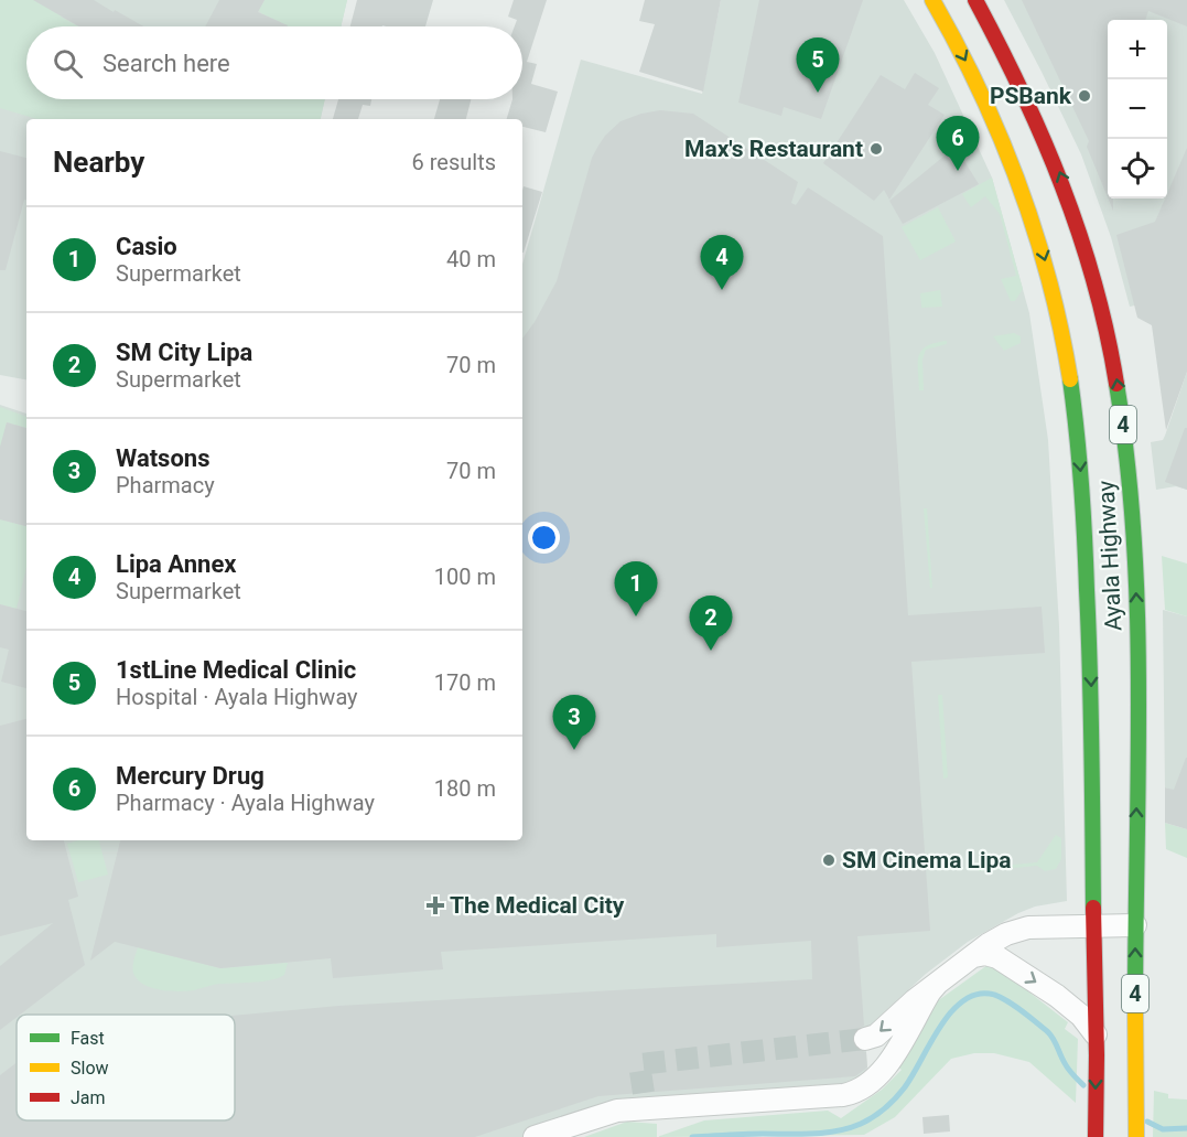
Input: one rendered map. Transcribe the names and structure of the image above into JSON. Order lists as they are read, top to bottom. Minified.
{"streets":{"highway":["4","Ayala Highway"]},"places":{"other":["PSBank","Max's Restaurant","SM Cinema Lipa"],"health":["The Medical City"]},"legend":["Fast","Slow","Jam"],"page":{"map_buttons":["+","−"],"search":"Search here","pins":["5","6","4","1","2","3"],"heading":["Nearby","6 results"],"list":[{"mark":"1","name":"Casio","note":"Supermarket","value":"40 m"},{"mark":"2","name":"SM City Lipa","note":"Supermarket","value":"70 m"},{"mark":"3","name":"Watsons","note":"Pharmacy","value":"70 m"},{"mark":"4","name":"Lipa Annex","note":"Supermarket","value":"100 m"},{"mark":"5","name":"1stLine Medical Clinic","note":"Hospital · Ayala Highway","value":"170 m"},{"mark":"6","name":"Mercury Drug","note":"Pharmacy · Ayala Highway","value":"180 m"}]}}
